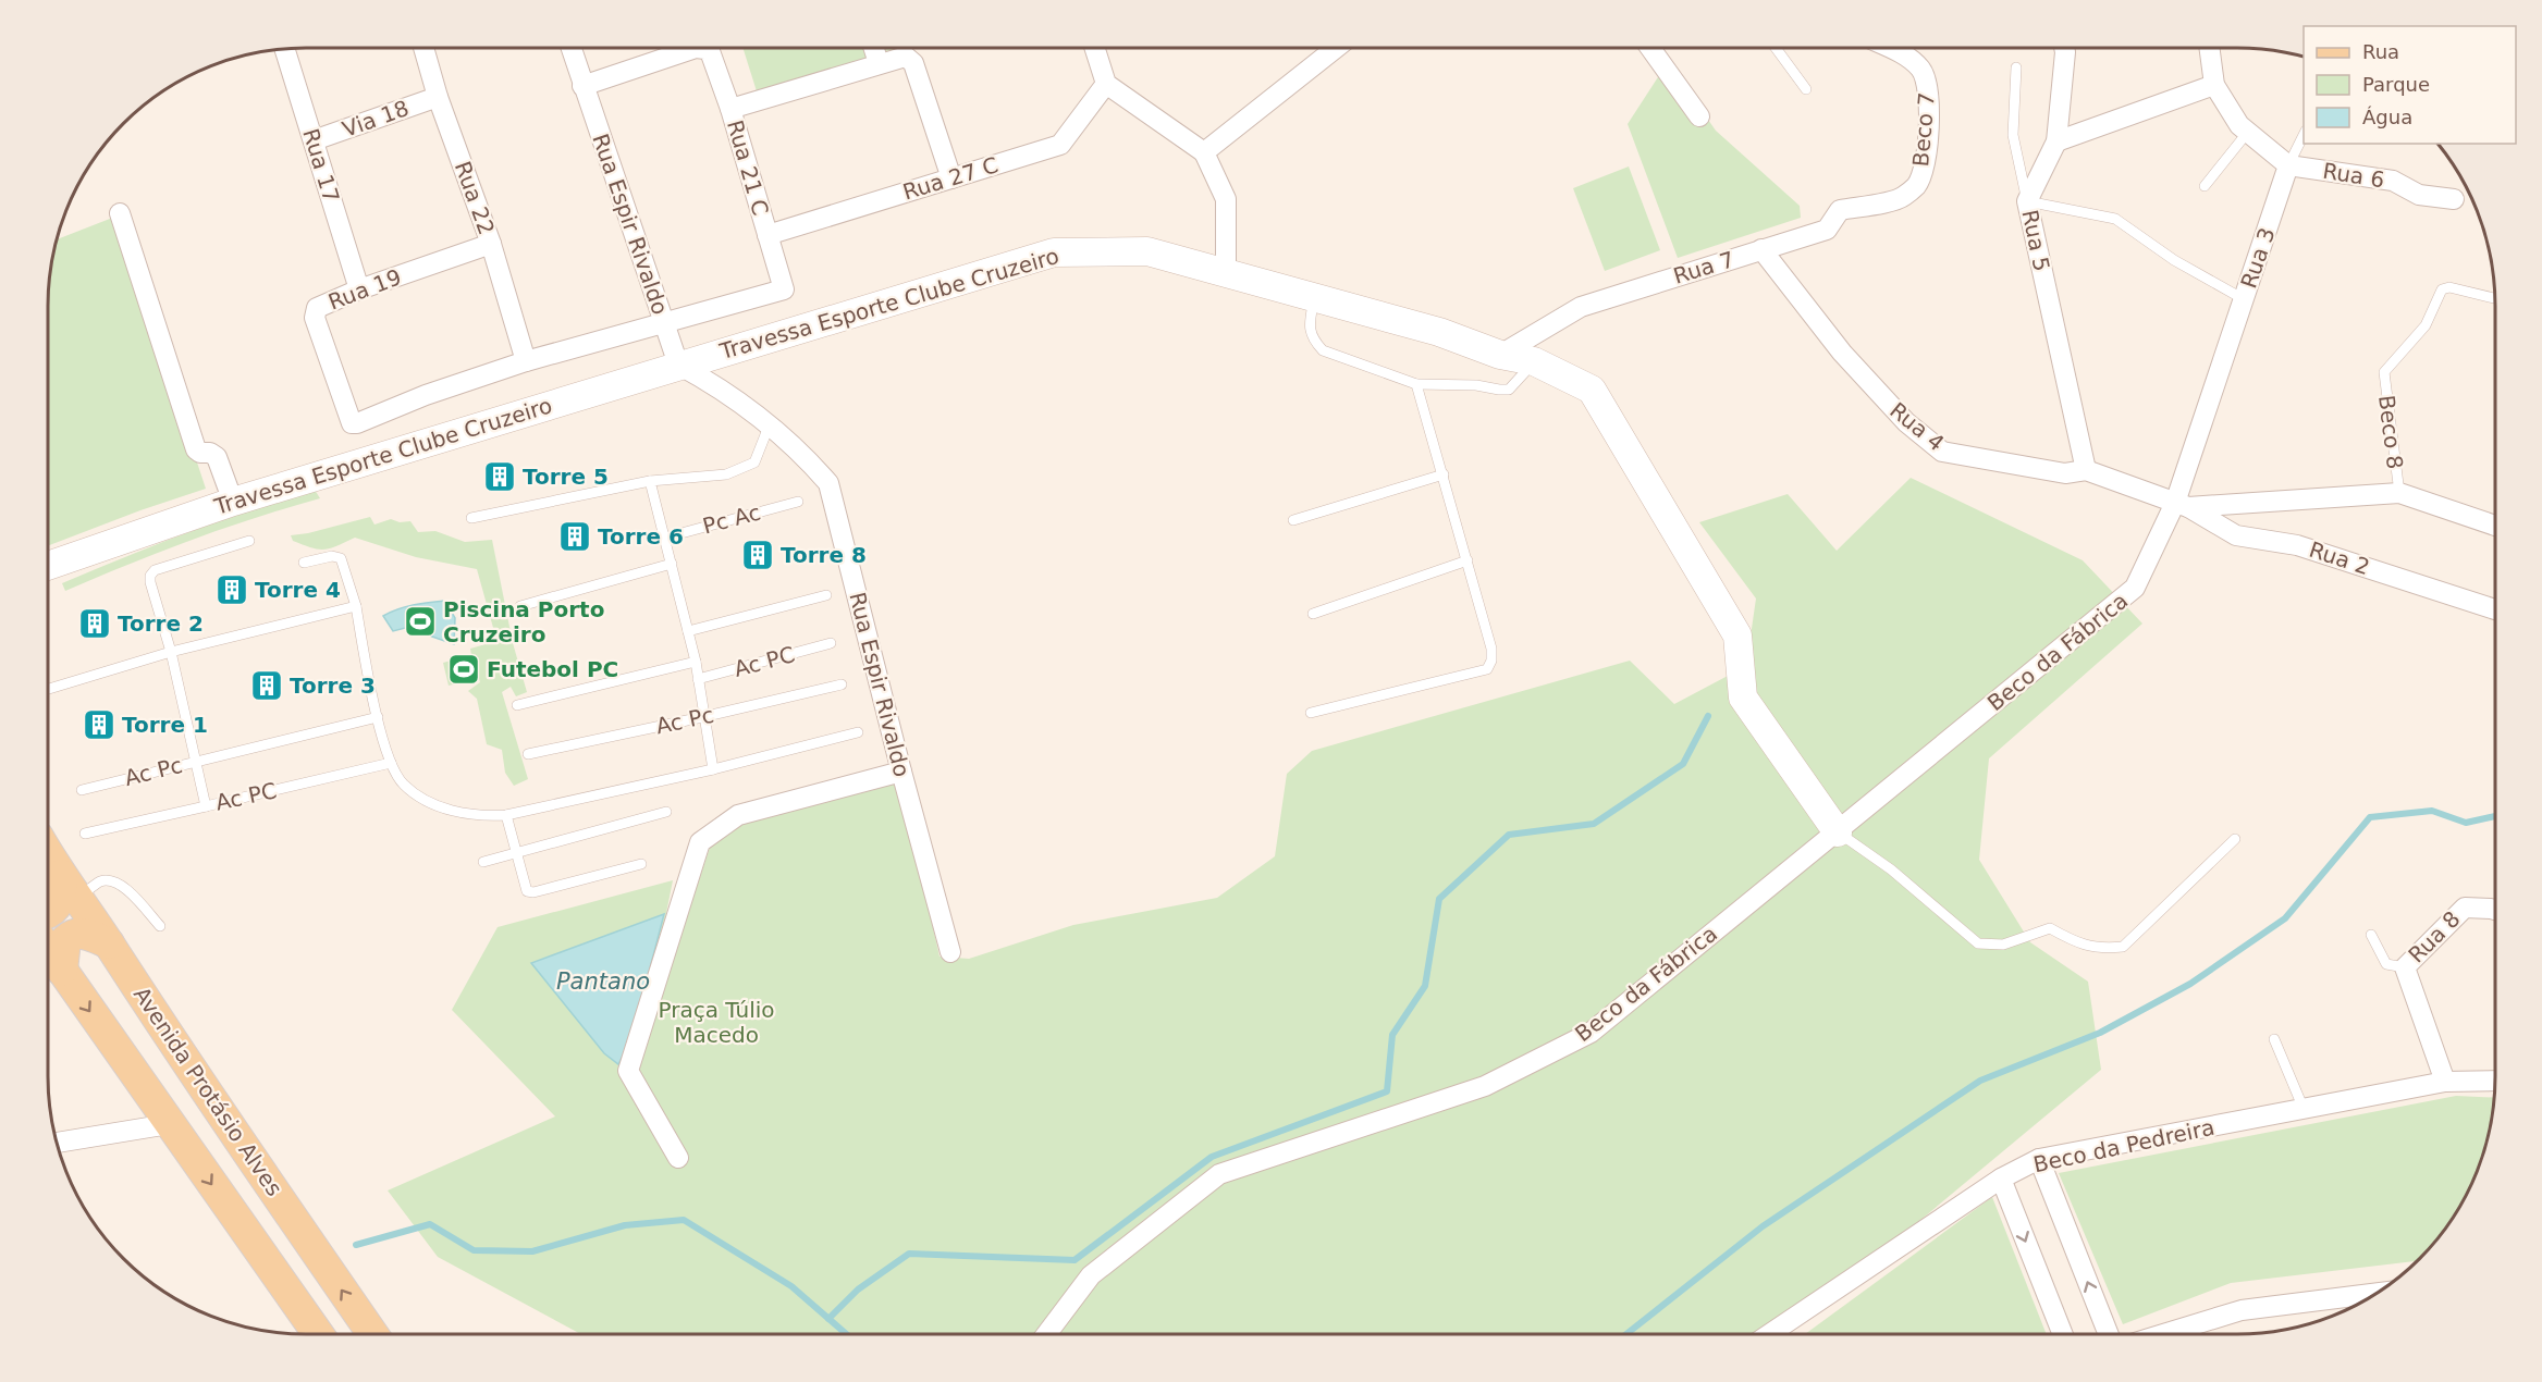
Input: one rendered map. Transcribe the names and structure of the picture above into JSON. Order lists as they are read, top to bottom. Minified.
{"streets":{"main road":["Avenida Protásio Alves"],"street":["Via 18","Beco 7","Rua 17","Rua 21 C","Rua 6","Rua 27 C","Rua 22","Rua Espir Rivaldo","Rua 5","Rua 3","Rua 7","Rua 19","Travessa Esporte Clube Cruzeiro","Rua 4","Rua 2","Beco da Fábrica","Rua 8","Beco da Pedreira"],"lane":["Beco 8","Pc Ac","Ac PC","Ac Pc"]},"crossings":[["Via 18","Rua 17"],["Via 18","Rua 22"],["Beco 7","Rua 7"],["Rua 17","Rua 19"],["Rua 21 C","Rua 27 C"],["Rua 21 C","Rua Espir Rivaldo"],["Rua 6","Rua 3"],["Rua 22","Rua 19"],["Rua Espir Rivaldo","Travessa Esporte Clube Cruzeiro"],["Rua 5","Rua 4"],["Rua 3","Rua 4"],["Rua 3","Rua 2"],["Rua 3","Beco da Fábrica"],["Rua 7","Travessa Esporte Clube Cruzeiro"],["Rua 7","Rua 4"],["Travessa Esporte Clube Cruzeiro","Beco da Fábrica"],["Rua 4","Rua 2"],["Rua 4","Beco da Fábrica"],["Rua 2","Beco da Fábrica"],["Ac PC","Ac Pc"],["Rua 8","Beco da Pedreira"]],"water":["Pantano"],"parks":["Praça Túlio Macedo"],"places":{"building":["Torre 5","Torre 6","Torre 8","Torre 4","Torre 2","Torre 3","Torre 1"],"sports":["Piscina Porto Cruzeiro","Futebol PC"]},"legend":["Rua","Parque","Água"]}
